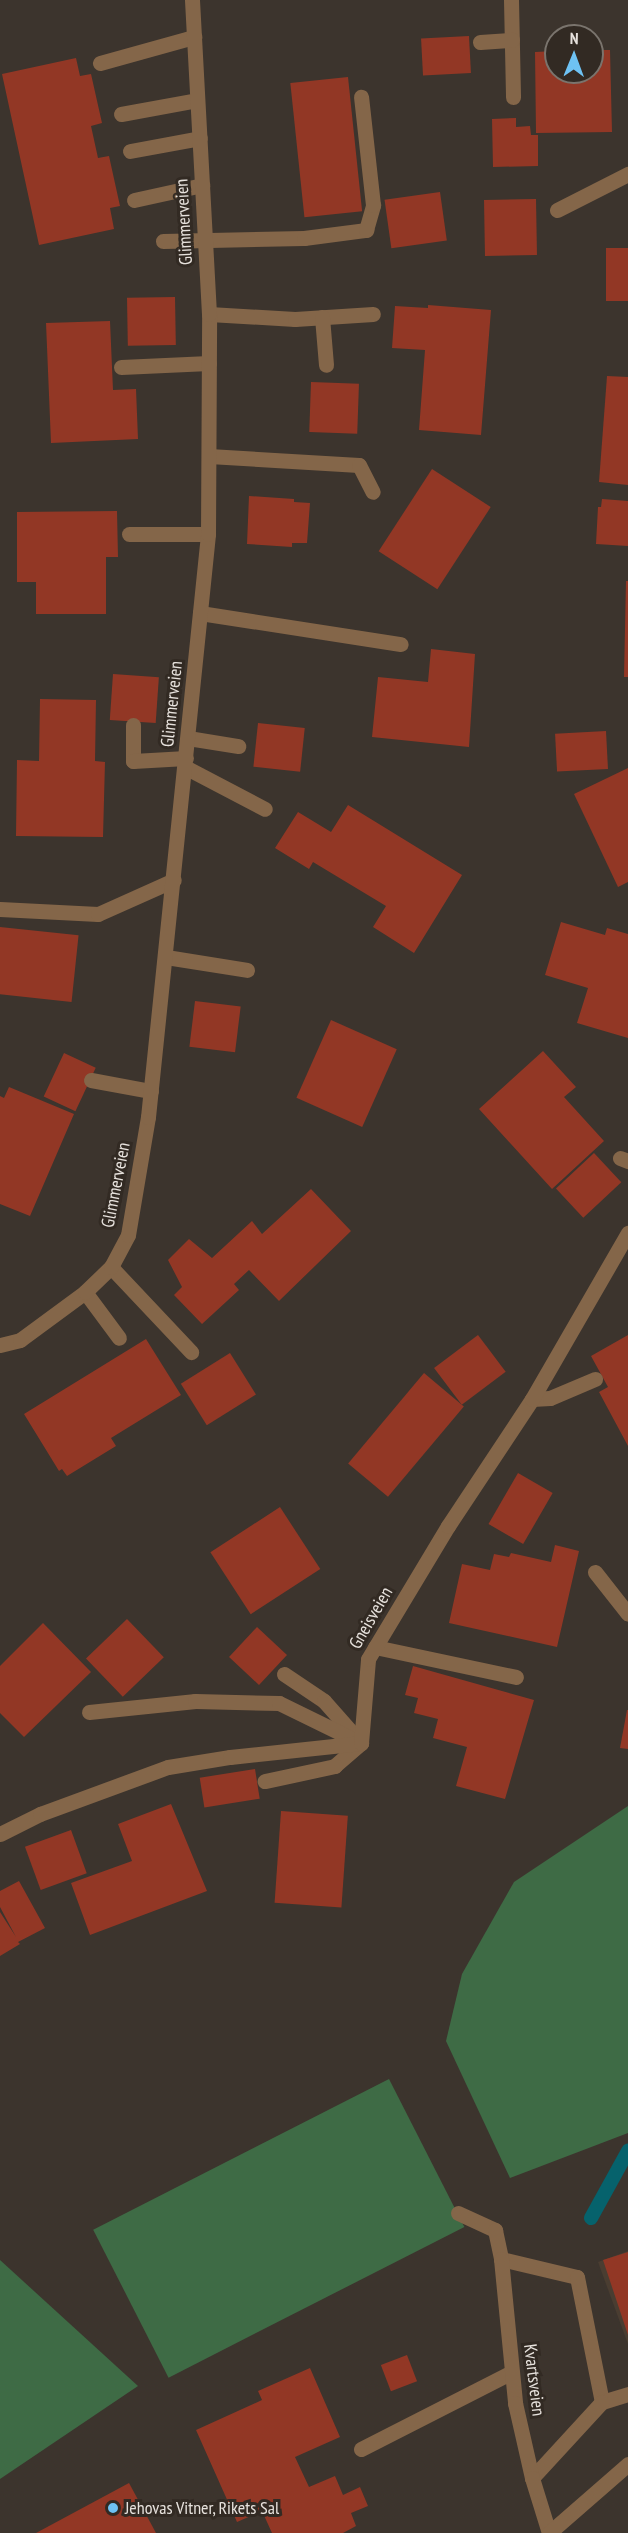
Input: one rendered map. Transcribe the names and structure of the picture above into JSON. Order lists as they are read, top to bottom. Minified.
{"streets":{"street":["Glimmerveien","Gneisveien","Kvartsveien"]},"places":["Jehovas Vitner, Rikets Sal"],"north":"top"}
